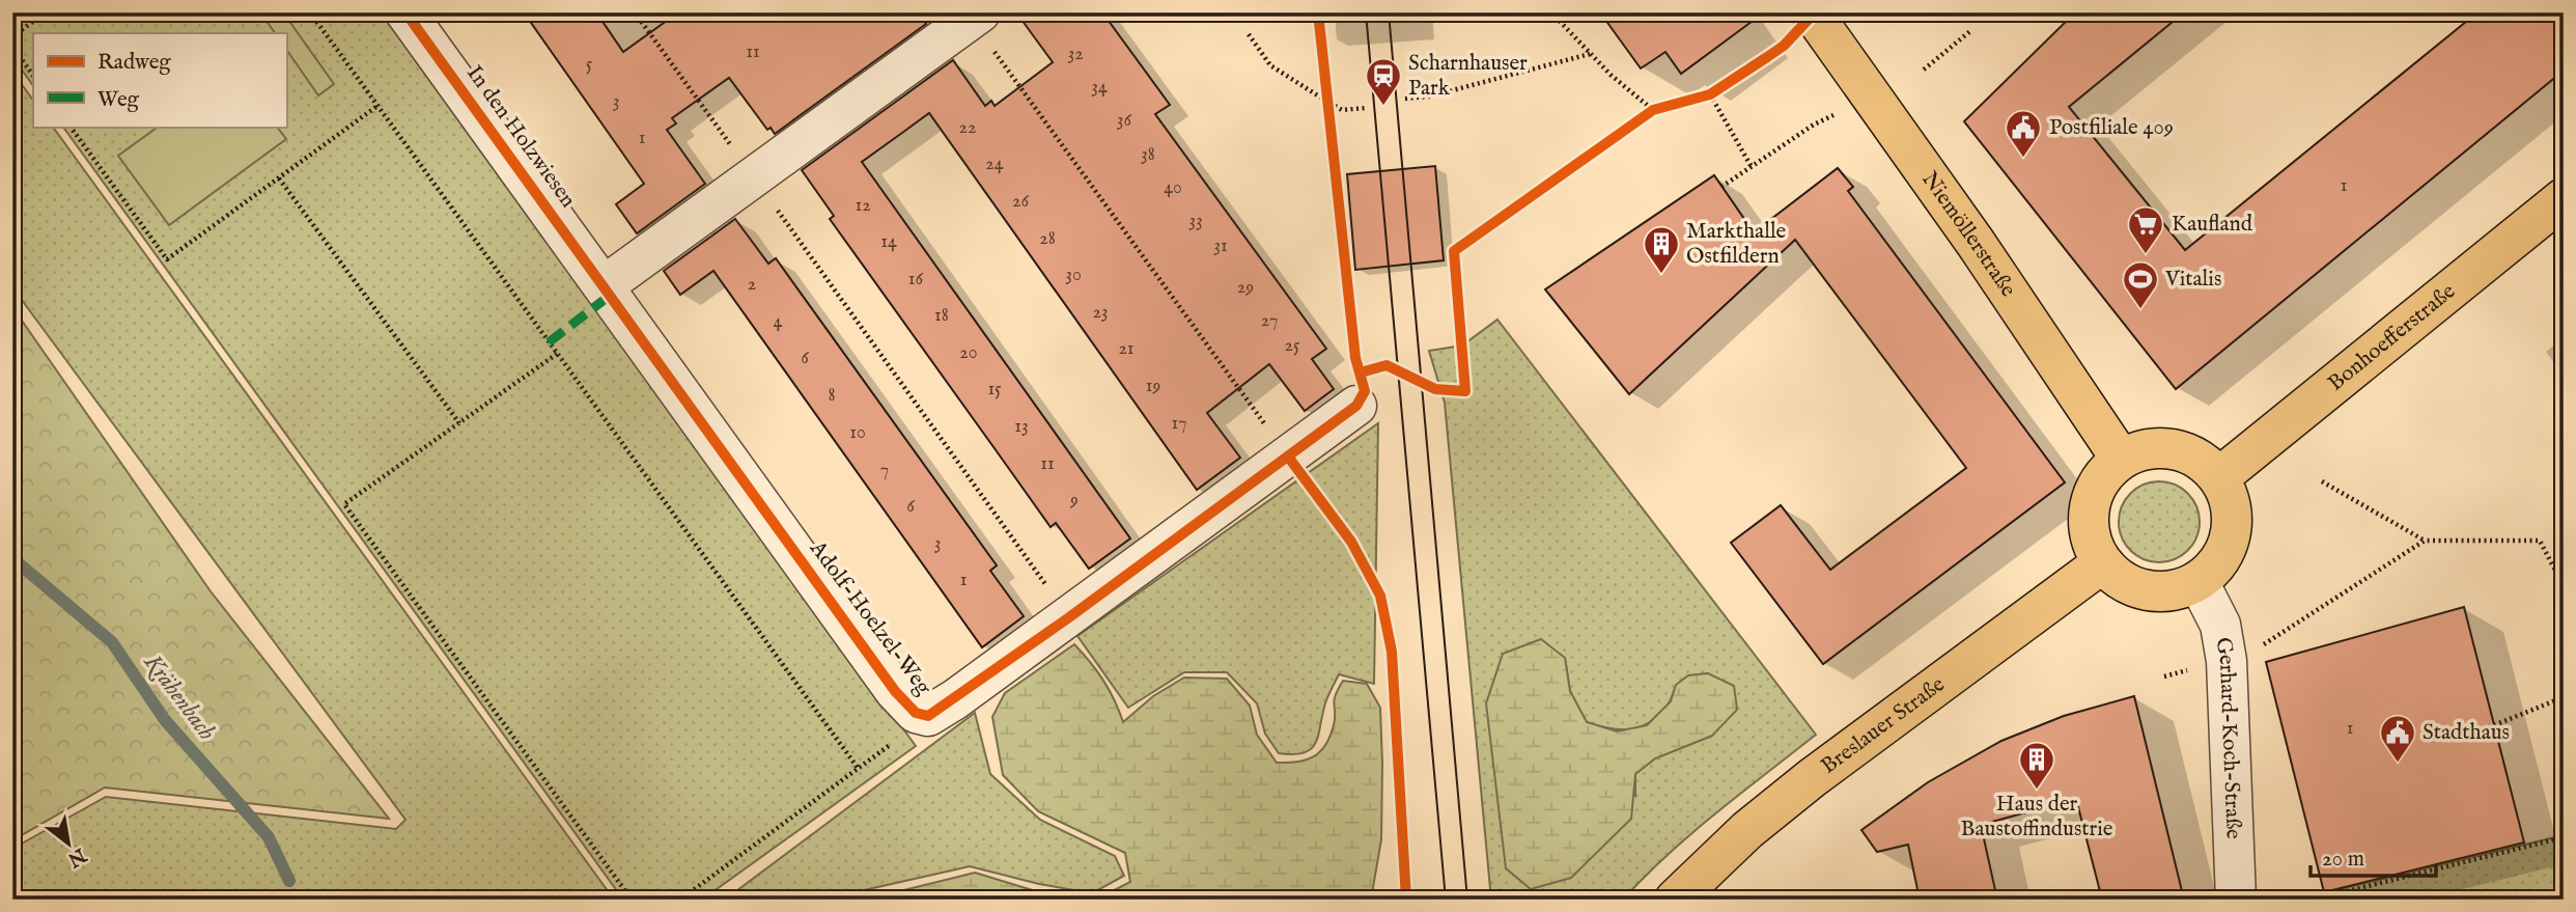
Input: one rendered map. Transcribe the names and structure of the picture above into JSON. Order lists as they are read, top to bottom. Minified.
{"streets":{"main road":["Niemöllerstraße","Bonhoefferstraße","Breslauer Straße"],"street":["In den Holzwiesen","Adolf-Hoelzel-Weg","Gerhard-Koch-Straße"]},"crossings":[["In den Holzwiesen","Adolf-Hoelzel-Weg"],["Niemöllerstraße","Bonhoefferstraße"],["Niemöllerstraße","Breslauer Straße"],["Niemöllerstraße","Gerhard-Koch-Straße"],["Bonhoefferstraße","Breslauer Straße"],["Bonhoefferstraße","Gerhard-Koch-Straße"],["Breslauer Straße","Gerhard-Koch-Straße"]],"water":["Krähenbach"],"places":{"station":["Scharnhauser Park"],"public building":["Postfiliale 409","Stadthaus"],"supermarket":["Kaufland"],"building":["Markthalle Ostfildern","Haus der Baustoffindustrie"],"sports":["Vitalis"]},"house_numbers":["11","32","5","34","3","36","22","1","38","24","1","40","26","12","33","28","14","31","30","16","2","29","23","18","27","4","25","21","20","6","19","15","8","17","13","10","11","7","9","6","3","1","1"],"legend":["Radweg","Weg"],"scale_bar":"20 m","north":"bottom right"}
